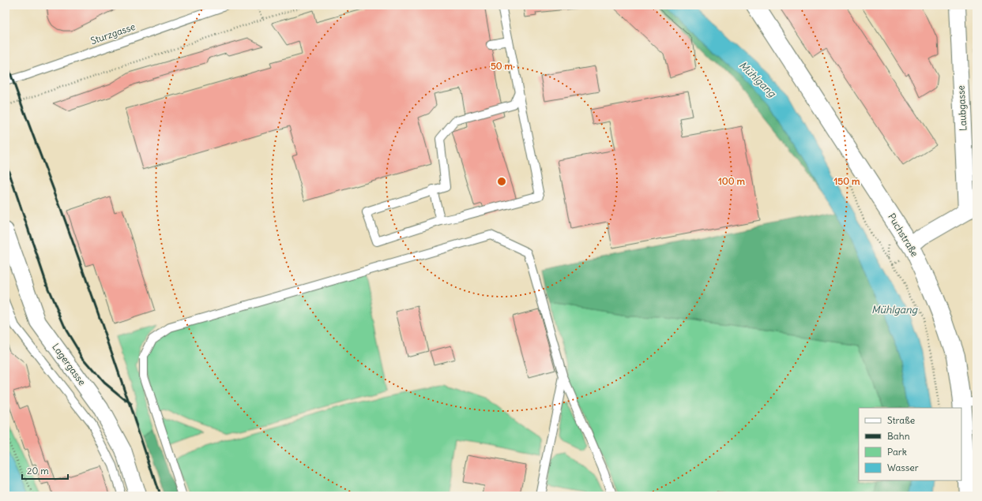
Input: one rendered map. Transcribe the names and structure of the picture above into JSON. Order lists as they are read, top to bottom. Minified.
{"streets":{"main road":["Puchstraße"],"street":["Laubgasse","Lagergasse"],"lane":["Sturzgasse"]},"water":["Mühlgang"],"legend":["Straße","Bahn","Park","Wasser"],"scale_bar":"20 m","rings":["50 m","100 m","150 m"]}
